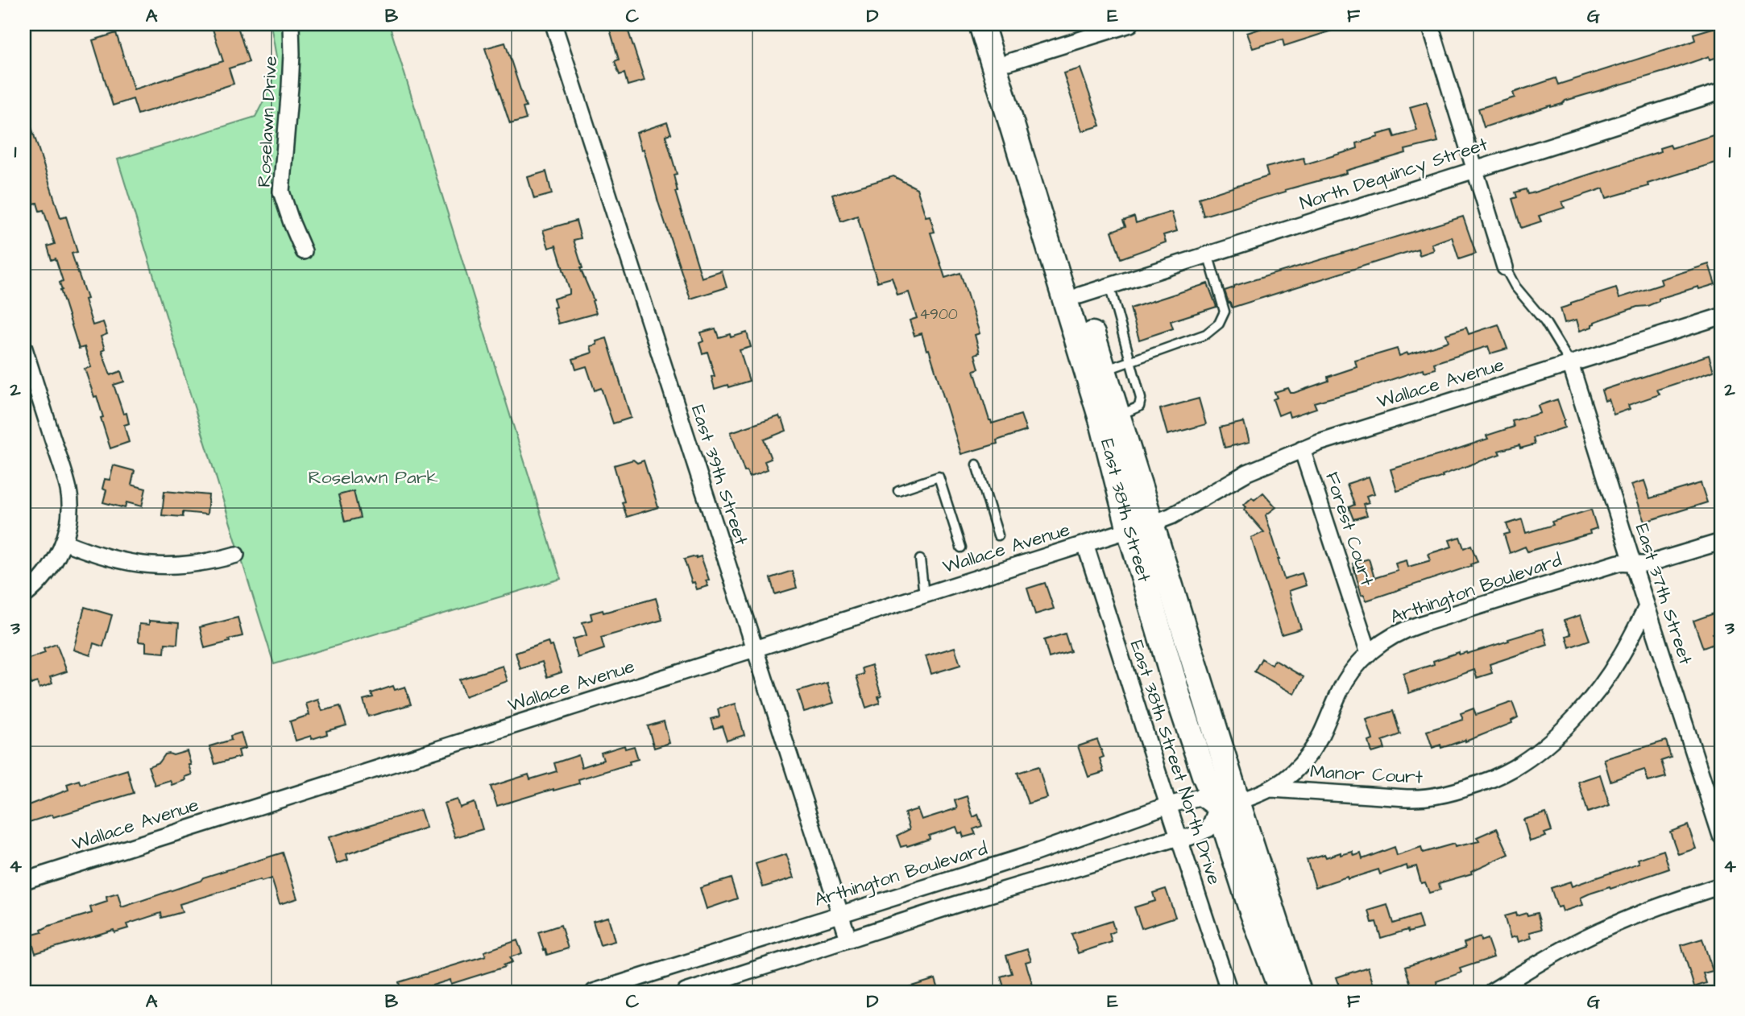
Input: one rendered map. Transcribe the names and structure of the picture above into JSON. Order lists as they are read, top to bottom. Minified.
{"streets":{"main road":["East 38th Street"],"street":["Roselawn Drive","North Dequincy Street","Wallace Avenue","East 39th Street","Forest Court","Arthington Boulevard","East 37th Street","East 38th Street North Drive","Manor Court"]},"crossings":[["North Dequincy Street","East 38th Street"],["Wallace Avenue","East 39th Street"],["Wallace Avenue","East 38th Street"],["Wallace Avenue","Forest Court"],["Wallace Avenue","East 37th Street"],["Wallace Avenue","East 38th Street North Drive"],["East 39th Street","Arthington Boulevard"],["East 38th Street","Arthington Boulevard"],["Forest Court","Arthington Boulevard"],["Arthington Boulevard","East 37th Street"],["Arthington Boulevard","East 38th Street North Drive"],["Arthington Boulevard","Manor Court"],["East 37th Street","Manor Court"]],"parks":["Roselawn Park"],"house_numbers":["4900"],"grid":{"columns":["A","B","C","D","E","F","G"],"rows":["1","2","3","4"]}}
